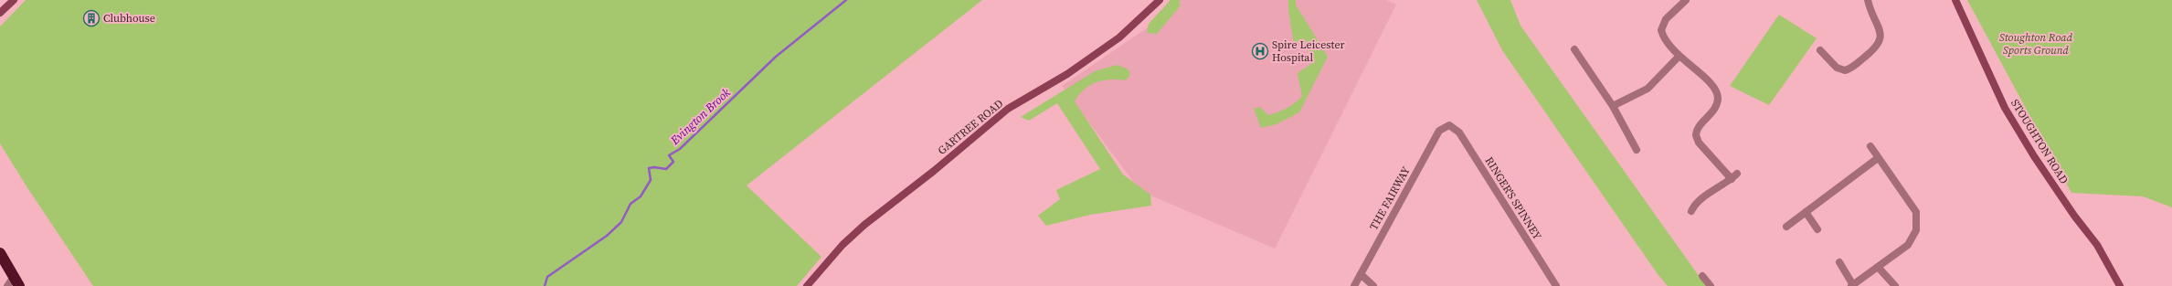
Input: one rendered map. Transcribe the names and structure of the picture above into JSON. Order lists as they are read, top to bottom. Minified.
{"streets":{"main road":["GARTREE ROAD","STOUGHTON ROAD"],"street":["THE FAIRWAY","RINGER'S SPINNEY"]},"crossings":[["THE FAIRWAY","RINGER'S SPINNEY"]],"water":["Evington Brook"],"parks":["Stoughton Road Sports Ground"],"places":{"building":["Clubhouse"],"hospital":["Spire Leicester Hospital"]}}
